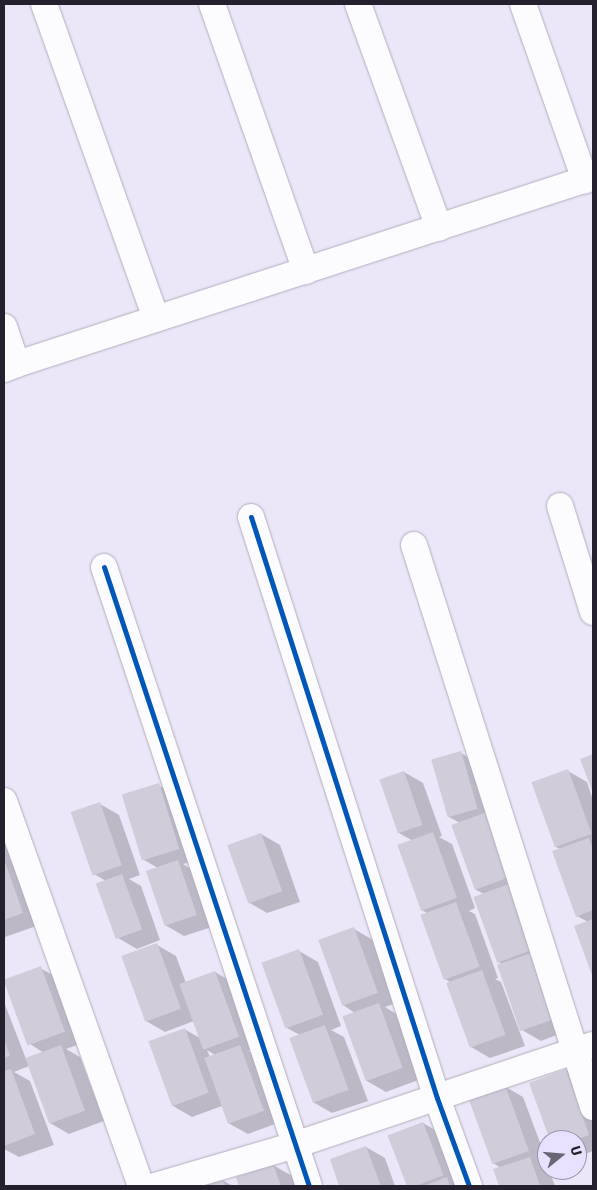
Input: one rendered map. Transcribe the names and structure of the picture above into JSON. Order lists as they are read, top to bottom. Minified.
{"north":"right"}
